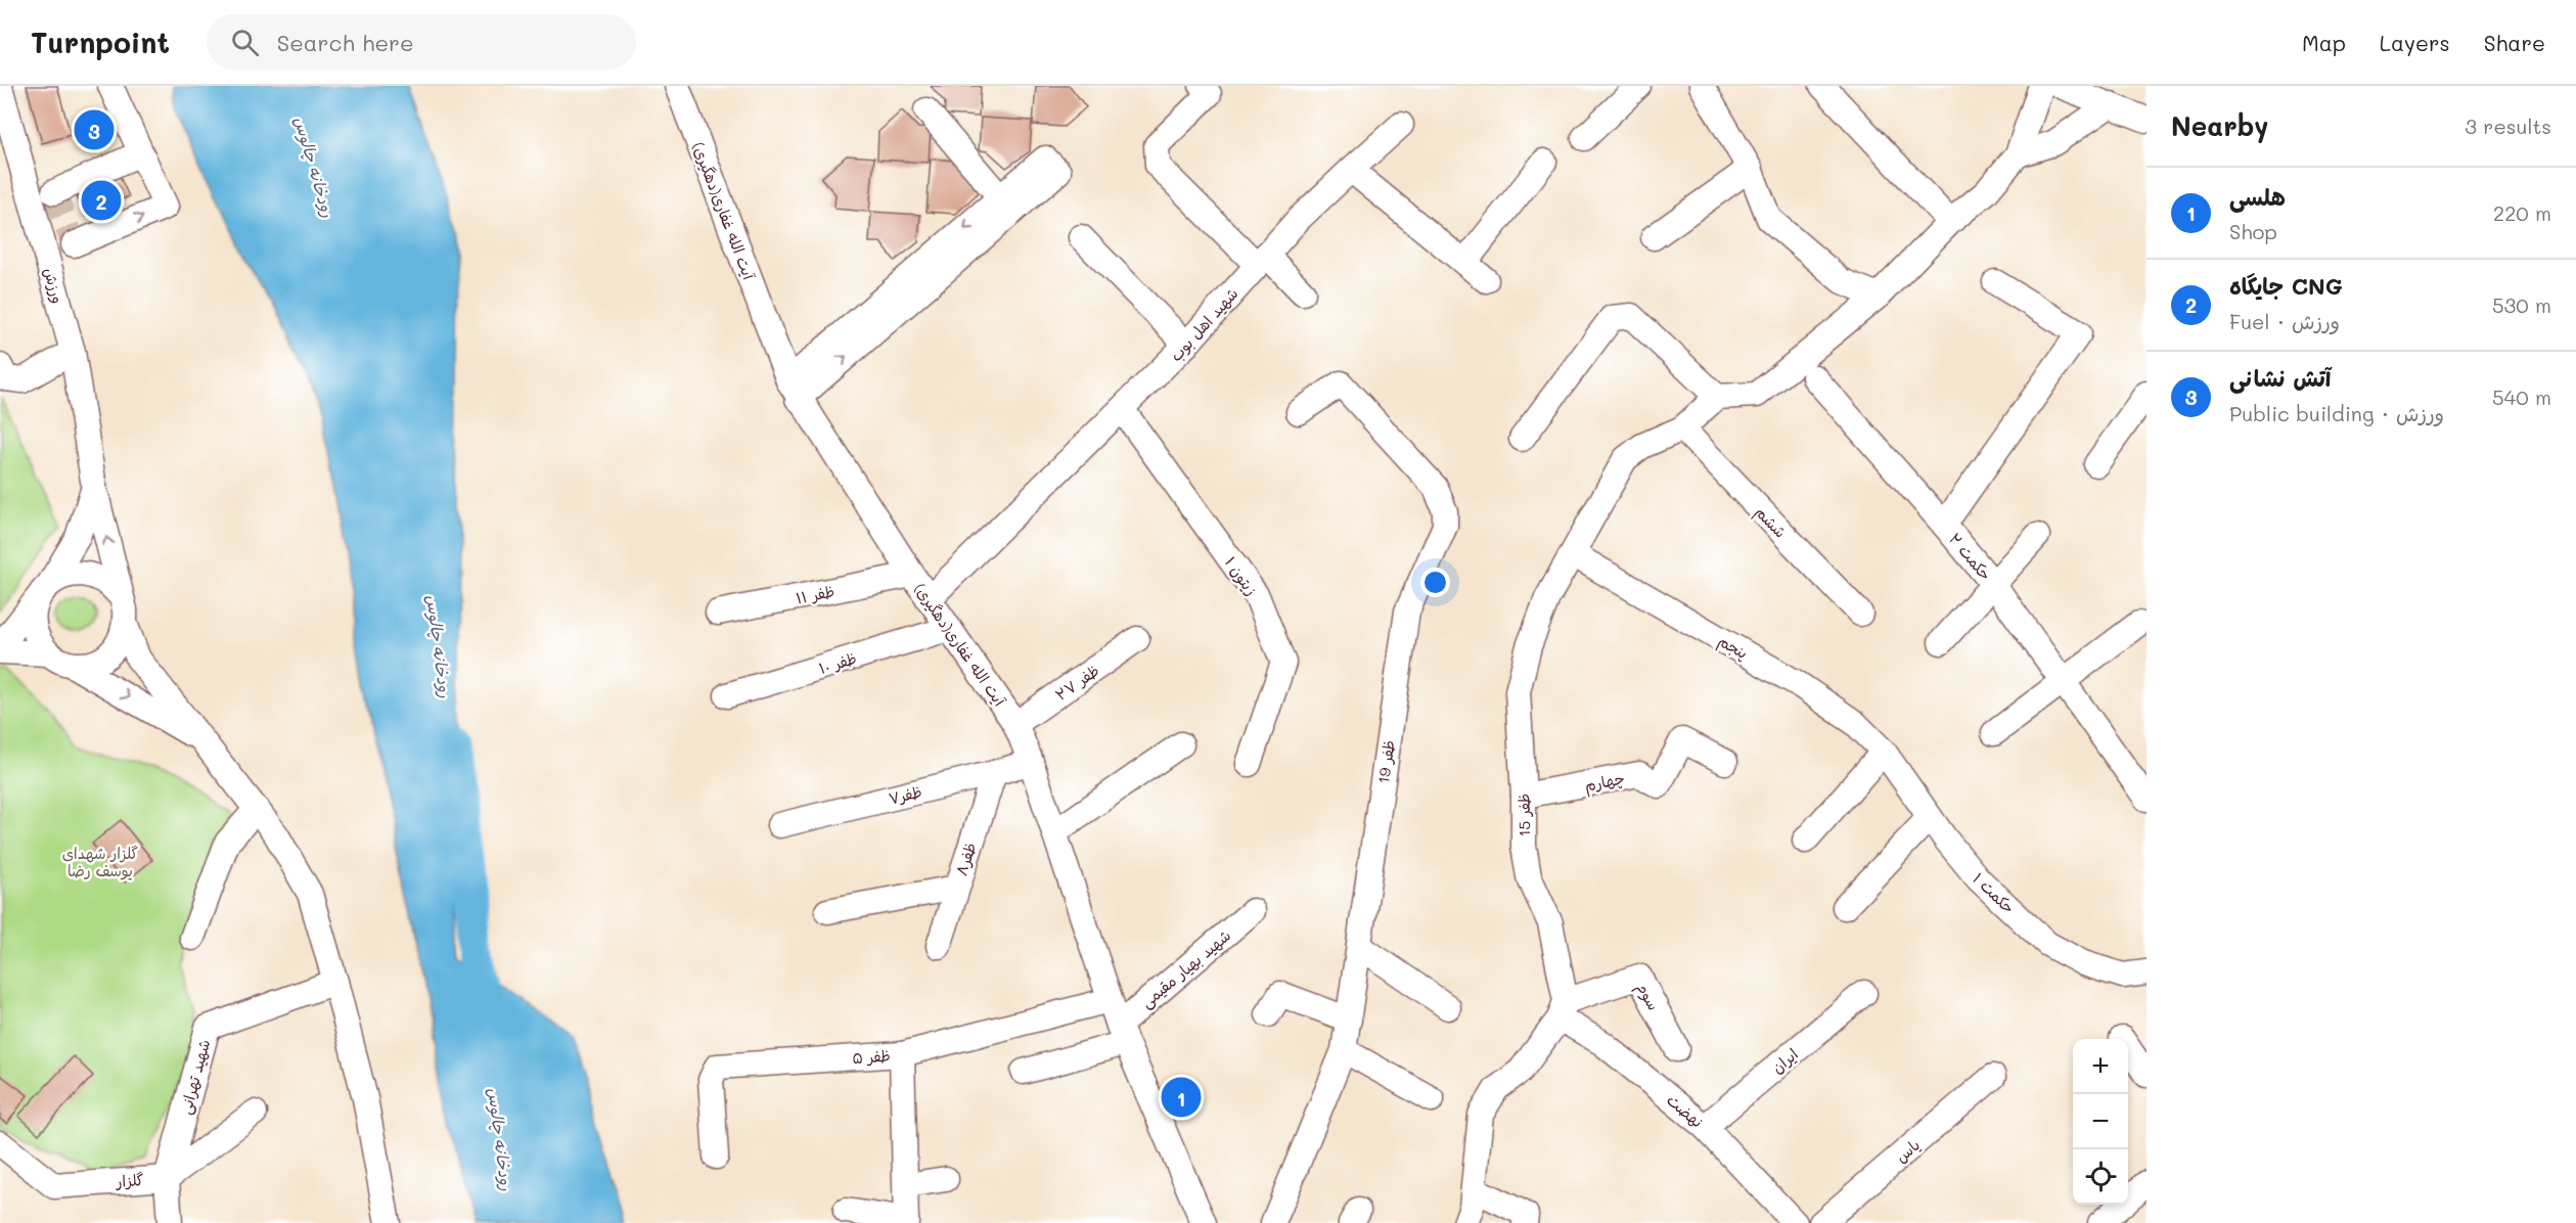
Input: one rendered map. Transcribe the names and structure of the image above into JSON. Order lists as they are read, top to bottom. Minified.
{"streets":{"street":["آیت الله غفاری(دهگیری)","ورزش","شهید اهل بوب","ششم","حکمت ۲","زیتون ۱","ظفر ۱۱","پنجم","ظفر ۱۰","ظفر ۲۷","ظفر 19","چهارم","ظفر۷","ظفر 15","ظفر۸","حکمت ۱","شهید بهیار مقیمی","سوم","ظفر ۵","ایران","شهید تهرانی","نهضت","یاس","گلزار"]},"crossings":[["آیت الله غفاری(دهگیری)","شهید اهل بوب"],["آیت الله غفاری(دهگیری)","ظفر ۱۱"],["آیت الله غفاری(دهگیری)","ظفر ۱۰"],["آیت الله غفاری(دهگیری)","ظفر ۲۷"],["آیت الله غفاری(دهگیری)","ظفر۷"],["آیت الله غفاری(دهگیری)","شهید بهیار مقیمی"],["آیت الله غفاری(دهگیری)","ظفر ۵"],["شهید اهل بوب","زیتون ۱"],["ششم","ظفر 15"],["پنجم","ظفر 15"],["پنجم","حکمت ۱"],["چهارم","ظفر 15"],["ظفر۷","ظفر۸"],["ظفر 15","سوم"],["ظفر 15","نهضت"],["سوم","نهضت"],["ایران","نهضت"],["شهید تهرانی","گلزار"]],"water":["رودخانه چالوس"],"parks":["گلزار شهدای یوسف رضا"],"page":{"header":"Turnpoint","search":"Search here","nav":["Map","Layers","Share"],"heading":["Nearby","3 results"],"pins":["3","2","1"],"list":[{"mark":"1","name":"هلسی","note":"Shop","value":"220 m"},{"mark":"2","name":"جایگاه CNG","note":"Fuel · ورزش","value":"530 m"},{"mark":"3","name":"آتش نشانی","note":"Public building · ورزش","value":"540 m"}],"map_buttons":["+","−"]}}
